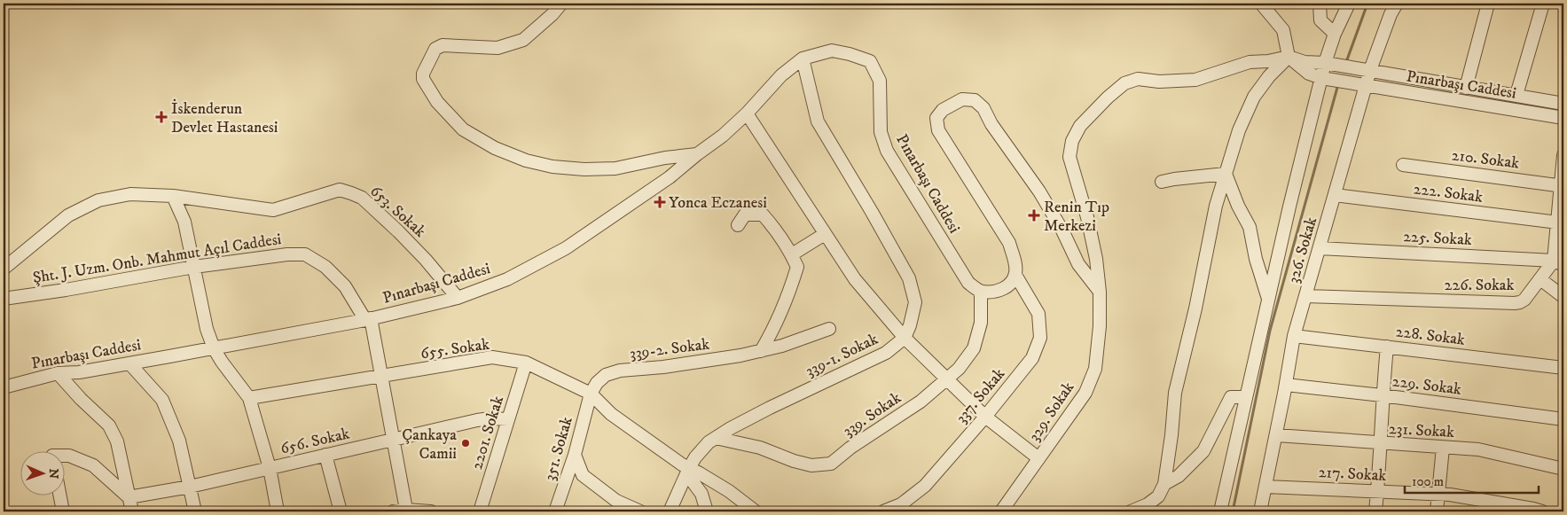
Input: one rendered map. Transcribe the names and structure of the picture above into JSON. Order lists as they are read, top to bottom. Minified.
{"streets":{"street":["Pınarbaşı Caddesi","210. Sokak","222. Sokak","653. Sokak","225. Sokak","326. Sokak","Şht. J. Uzm. Onb. Mahmut Açıl Caddesi","226. Sokak","228. Sokak","655. Sokak","339-2. Sokak","339-1. Sokak","229. Sokak","337. Sokak","329. Sokak","339. Sokak","231. Sokak","2201. Sokak","656. Sokak","351. Sokak","217. Sokak"]},"crossings":[["Pınarbaşı Caddesi","653. Sokak"],["Pınarbaşı Caddesi","326. Sokak"],["Pınarbaşı Caddesi","Şht. J. Uzm. Onb. Mahmut Açıl Caddesi"],["Pınarbaşı Caddesi","339. Sokak"],["210. Sokak","226. Sokak"],["222. Sokak","326. Sokak"],["222. Sokak","226. Sokak"],["225. Sokak","326. Sokak"],["225. Sokak","226. Sokak"],["326. Sokak","226. Sokak"],["326. Sokak","228. Sokak"],["326. Sokak","229. Sokak"],["326. Sokak","231. Sokak"],["326. Sokak","217. Sokak"],["Şht. J. Uzm. Onb. Mahmut Açıl Caddesi","655. Sokak"],["Şht. J. Uzm. Onb. Mahmut Açıl Caddesi","656. Sokak"],["655. Sokak","339-2. Sokak"],["655. Sokak","339-1. Sokak"],["655. Sokak","2201. Sokak"],["655. Sokak","351. Sokak"],["339-2. Sokak","351. Sokak"],["339-1. Sokak","339. Sokak"],["2201. Sokak","656. Sokak"]],"places":{"health":["İskenderun Devlet Hastanesi","Yonca Eczanesi","Renin Tıp Merkezi"],"other":["Çankaya Camii"]},"scale_bar":"100 m","north":"right"}
